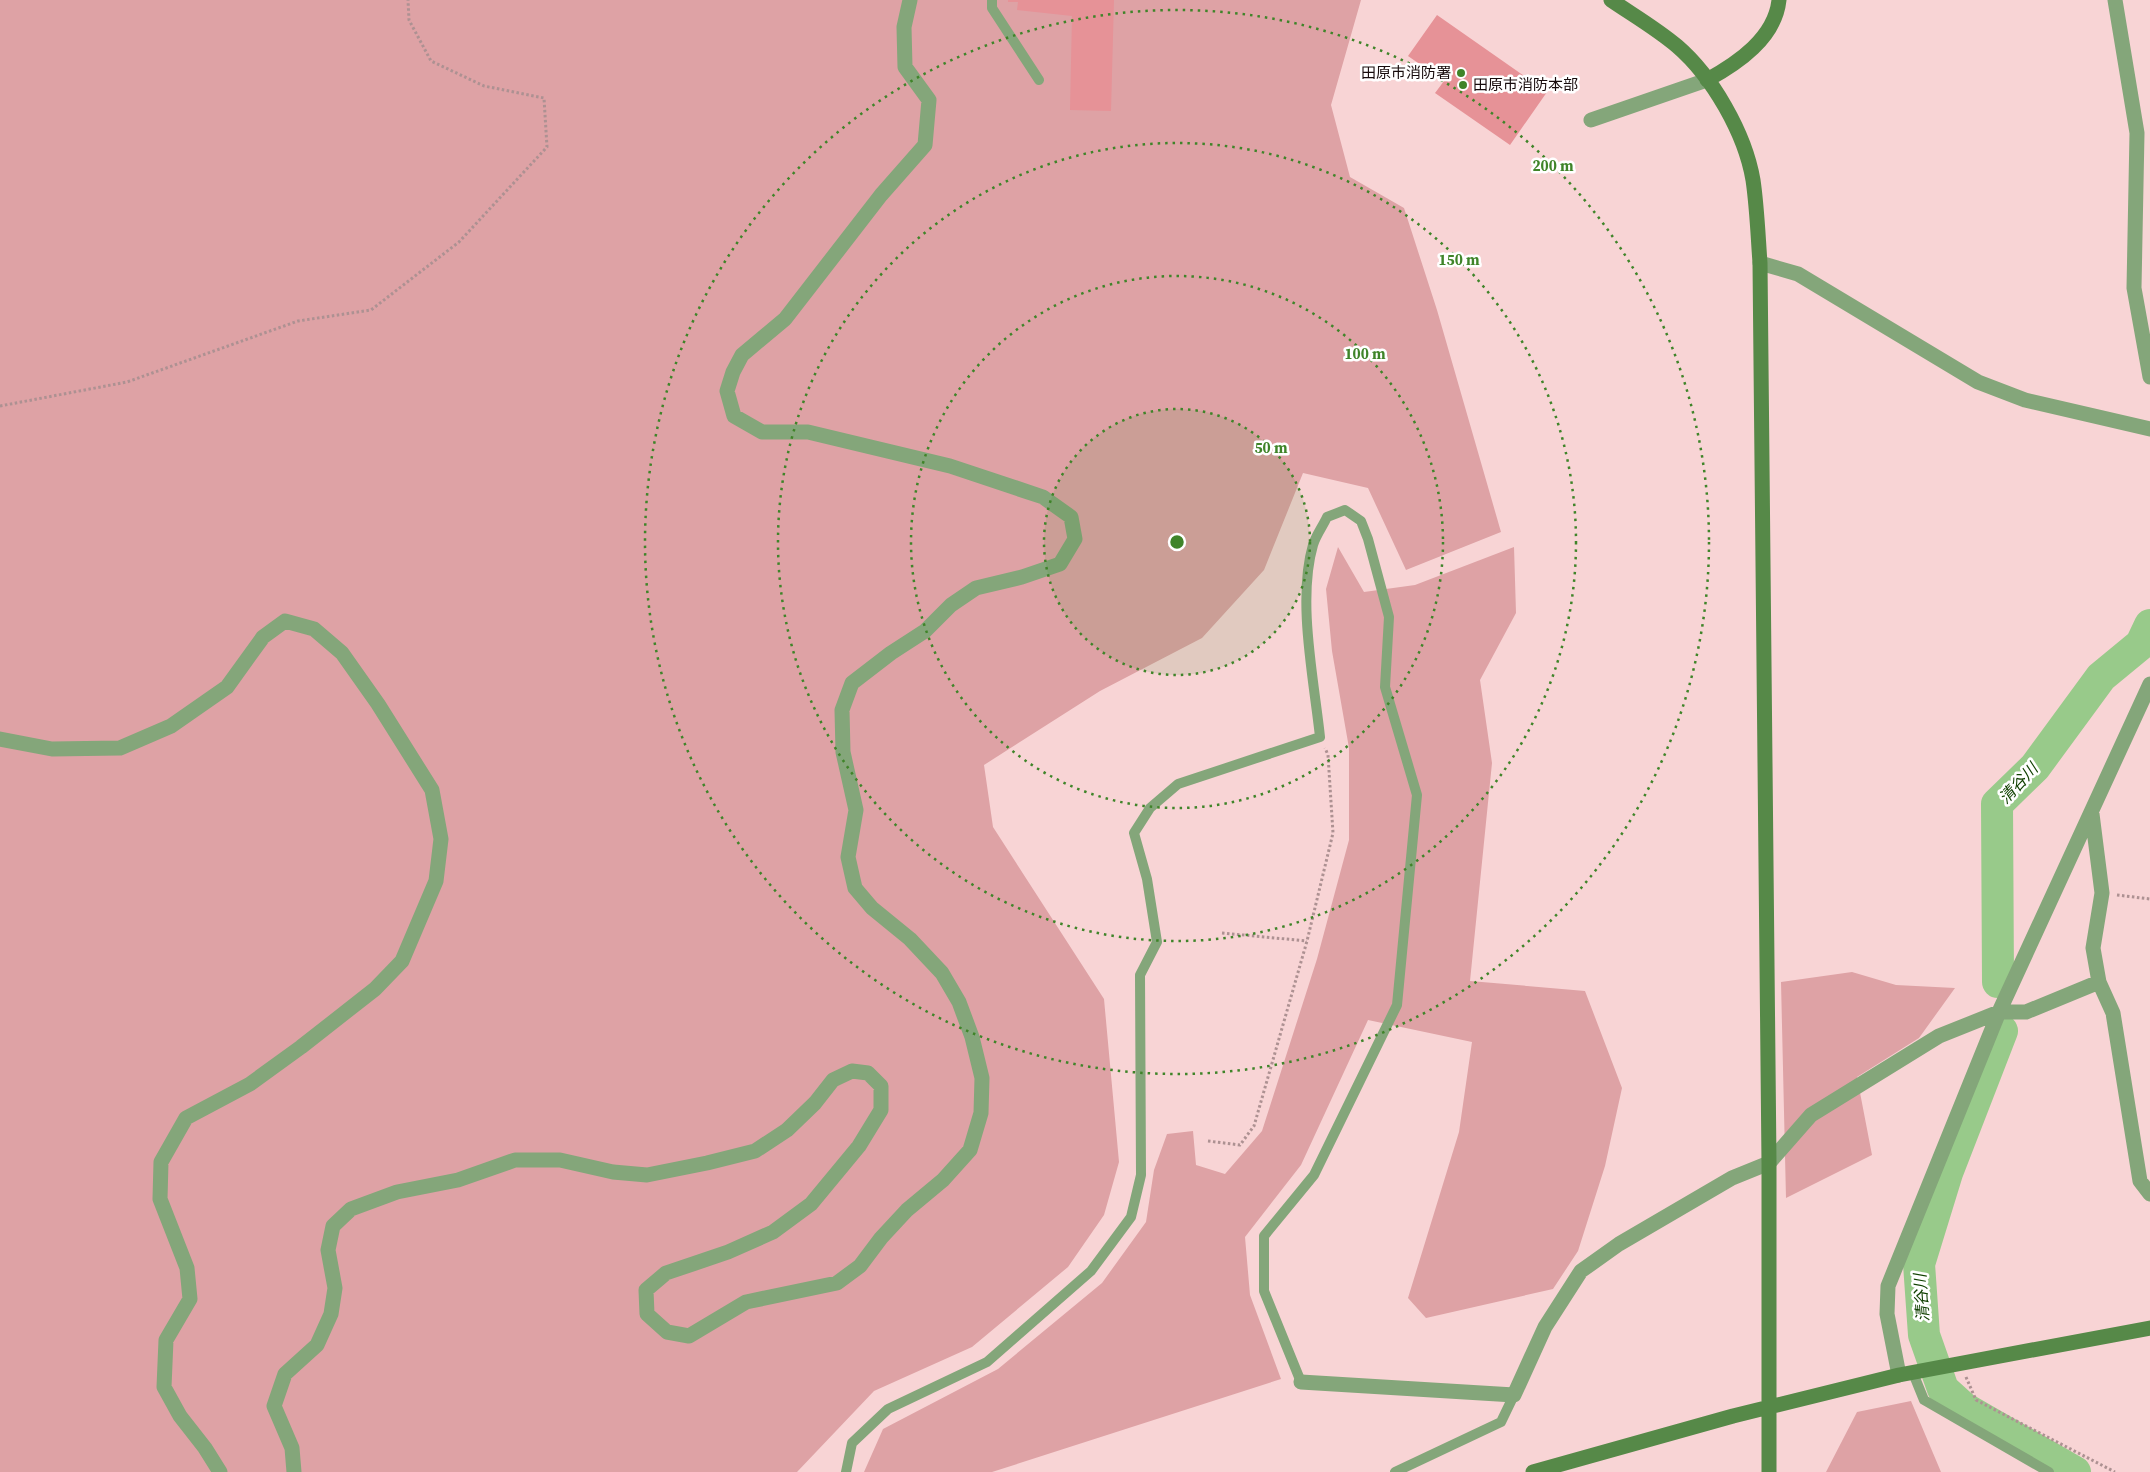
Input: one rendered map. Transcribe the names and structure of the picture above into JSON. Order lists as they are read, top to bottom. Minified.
{"water":["清谷川"],"places":["田原市消防署","田原市消防本部"],"rings":["200 m","150 m","100 m","50 m"]}
